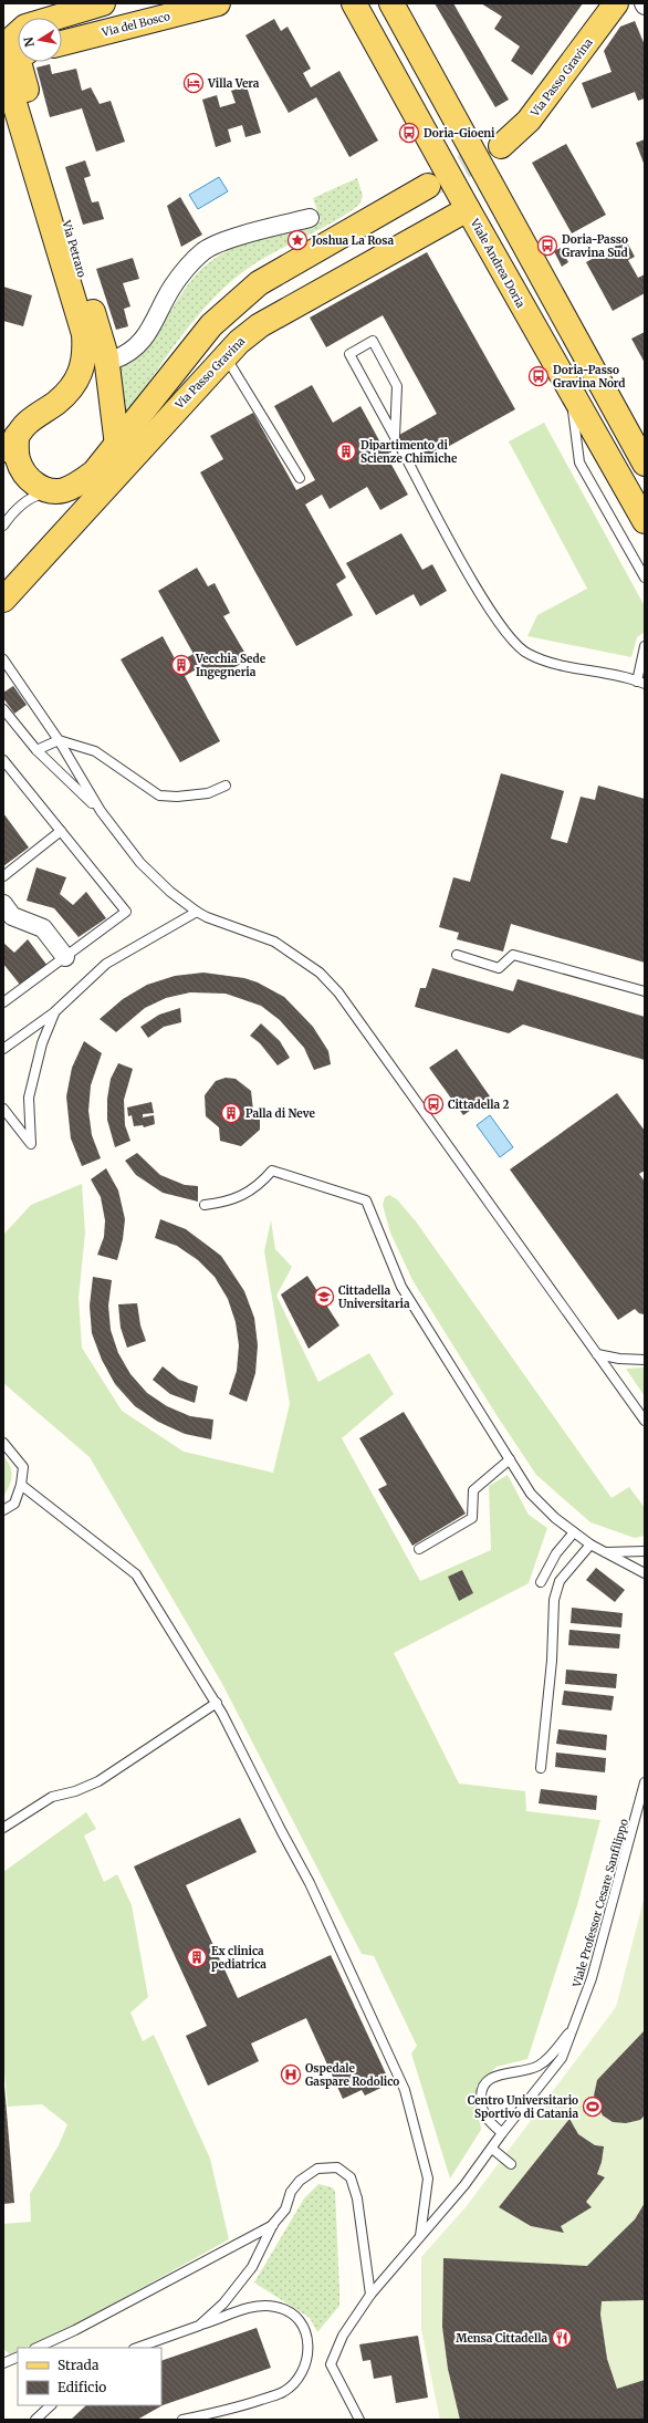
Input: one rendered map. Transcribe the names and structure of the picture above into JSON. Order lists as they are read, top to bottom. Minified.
{"streets":{"main road":["Via del Bosco","Via Passo Gravina","Via Petraro","Viale Andrea Doria"],"lane":["Viale Professor Cesare Sanfilippo"]},"crossings":[["Via Passo Gravina","Viale Andrea Doria"]],"places":{"hotel":["Villa Vera"],"bus stop":["Doria-Gioeni","Doria-Passo Gravina Sud","Doria-Passo Gravina Nord","Cittadella 2"],"place":["Joshua La Rosa"],"building":["Dipartimento di Scienze Chimiche","Vecchia Sede Ingegneria","Palla di Neve","Ex clinica pediatrica"],"school or university":["Cittadella Universitaria"],"hospital":["Ospedale Gaspare Rodolico"],"sports":["Centro Universitario Sportivo di Catania"],"restaurant":["Mensa Cittadella"]},"legend":["Strada","Edificio"],"north":"left"}
